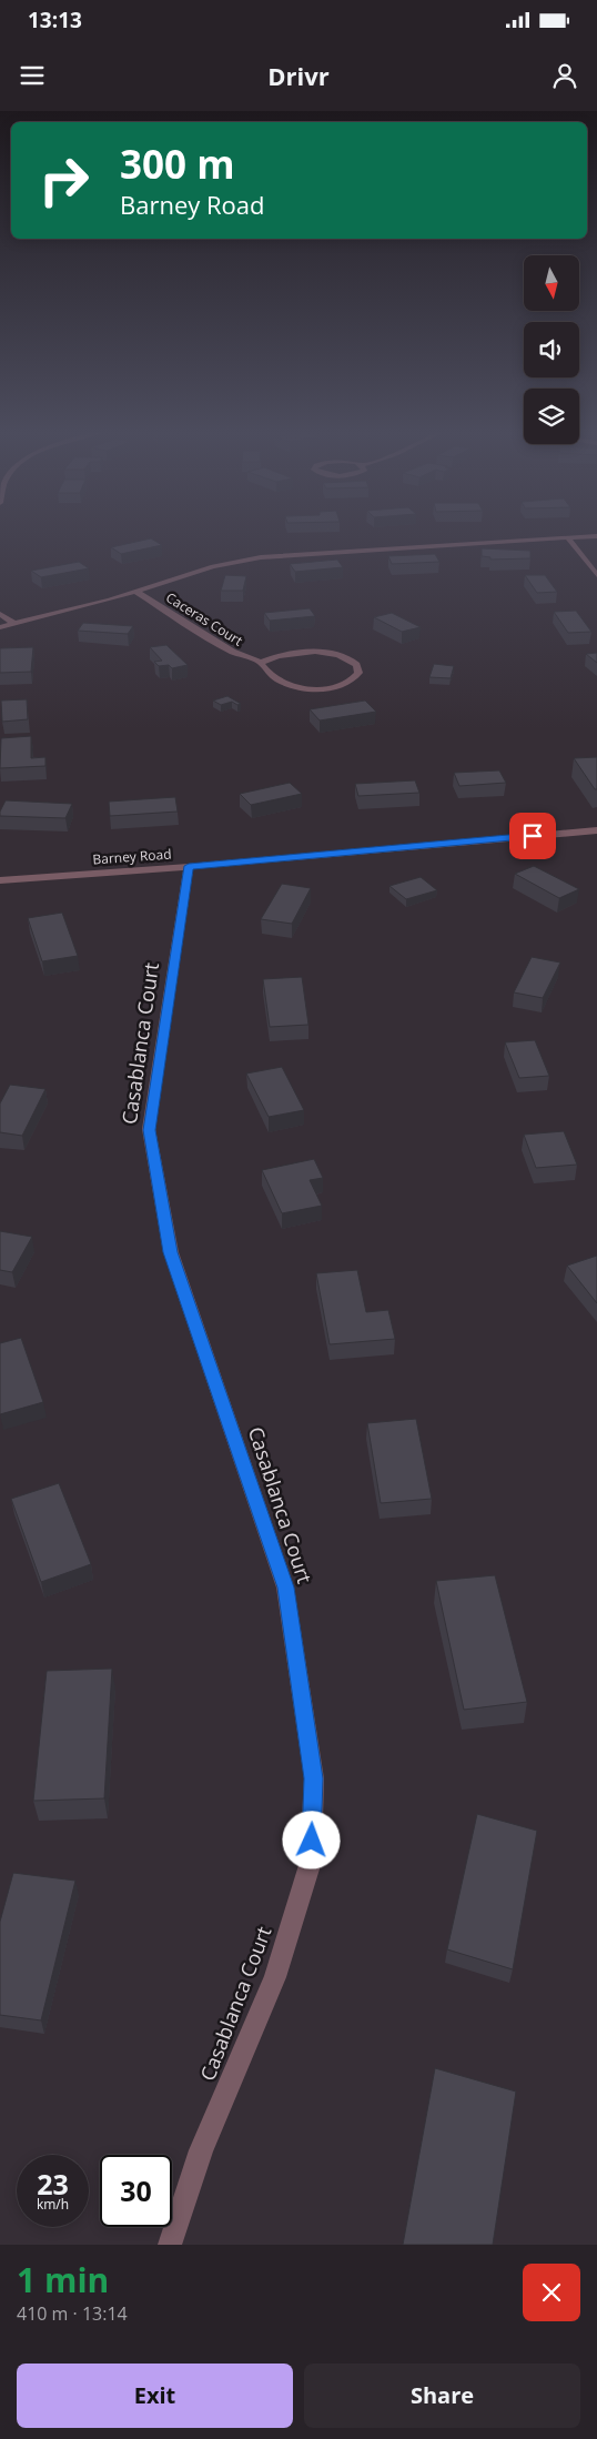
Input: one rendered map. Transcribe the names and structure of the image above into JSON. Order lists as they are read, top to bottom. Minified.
{"streets":{"street":["Caceras Court","Barney Road","Casablanca Court"]},"crossings":[["Barney Road","Casablanca Court"]],"north":"bottom","page":{"status":"13:13","header":"Drivr","turn":["300 m","Barney Road"],"speed":"23 km/h","limit":"30","heading":["1 min","410 m · 13:14"],"buttons":["Exit","Share"]}}
